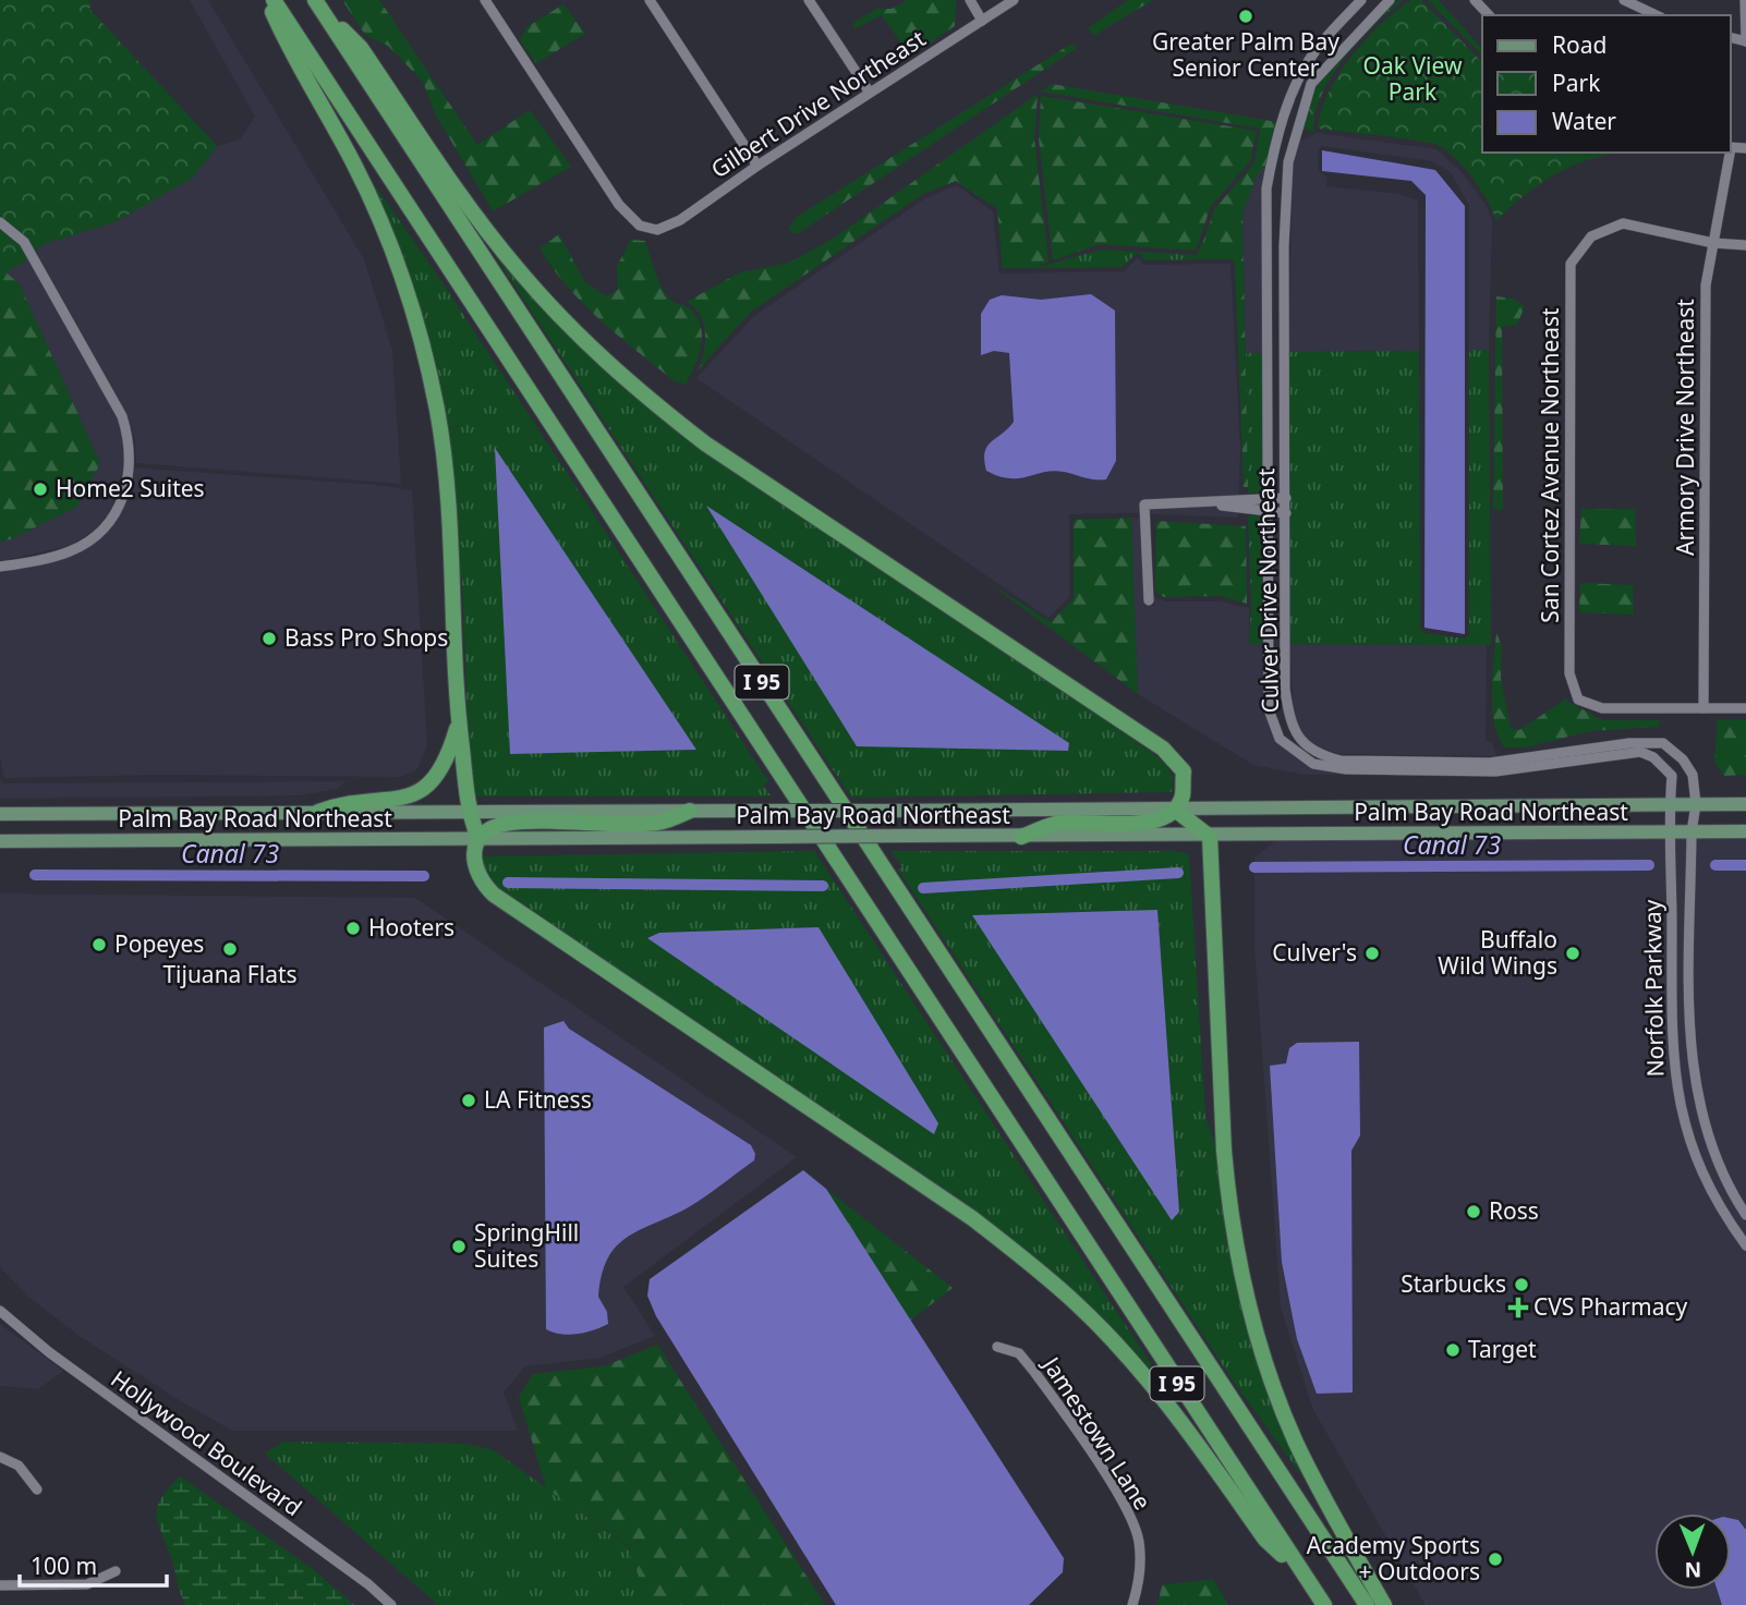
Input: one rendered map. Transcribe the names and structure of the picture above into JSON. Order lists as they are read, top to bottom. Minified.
{"streets":{"highway":["I 95"],"main road":["Palm Bay Road Northeast"],"street":["Gilbert Drive Northeast","Armory Drive Northeast","San Cortez Avenue Northeast","Culver Drive Northeast","Norfolk Parkway","Jamestown Lane","Hollywood Boulevard"]},"crossings":[["Armory Drive Northeast","San Cortez Avenue Northeast"],["Culver Drive Northeast","Palm Bay Road Northeast"],["Culver Drive Northeast","Norfolk Parkway"],["I 95","Palm Bay Road Northeast"],["Palm Bay Road Northeast","Norfolk Parkway"]],"water":["Canal 73"],"parks":["Oak View Park"],"places":{"other":["Greater Palm Bay Senior Center","Home2 Suites","Bass Pro Shops","Hooters","Popeyes","Tijuana Flats","Culver's","Buffalo Wild Wings","LA Fitness","Ross","SpringHill Suites","Starbucks","Target","Academy Sports + Outdoors"],"health":["CVS Pharmacy"]},"legend":["Road","Park","Water"],"scale_bar":"100 m","north":"bottom"}
